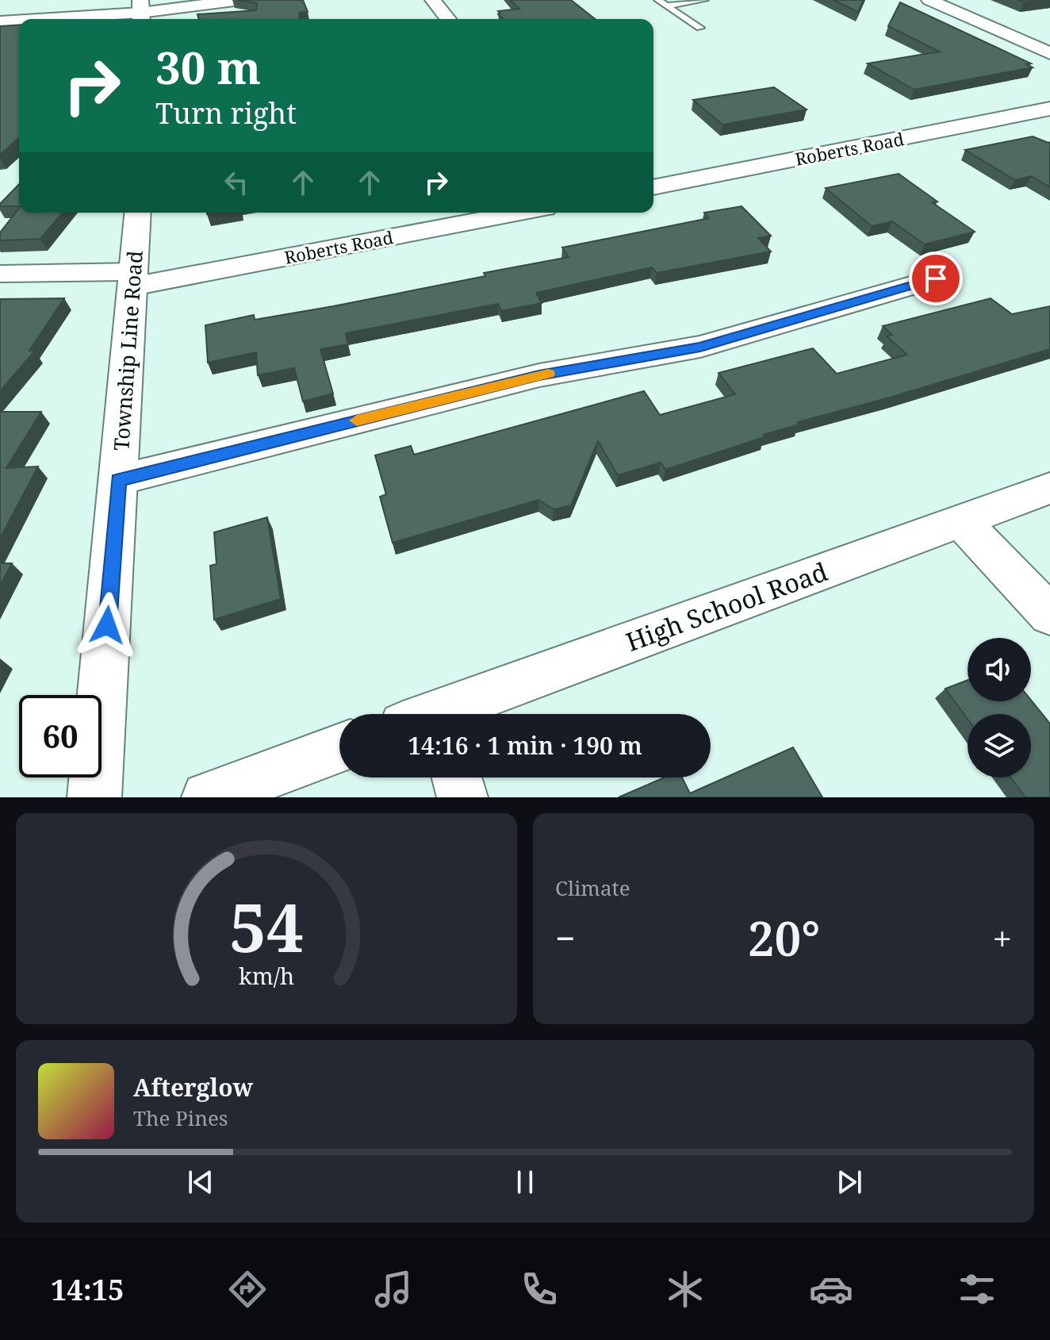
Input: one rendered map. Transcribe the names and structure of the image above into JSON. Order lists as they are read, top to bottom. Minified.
{"streets":{"main road":["Township Line Road"],"street":["Roberts Road","High School Road"]},"crossings":[["Roberts Road","Township Line Road"]],"page":{"turn":["30 m","Turn right"],"limit":"60","trip":"14:16 · 1 min · 190 m","tile":"Climate","heat":["−","20°","+"],"song":["Afterglow","The Pines"],"tabs":"14:15","gauge":["54","km/h"]}}
